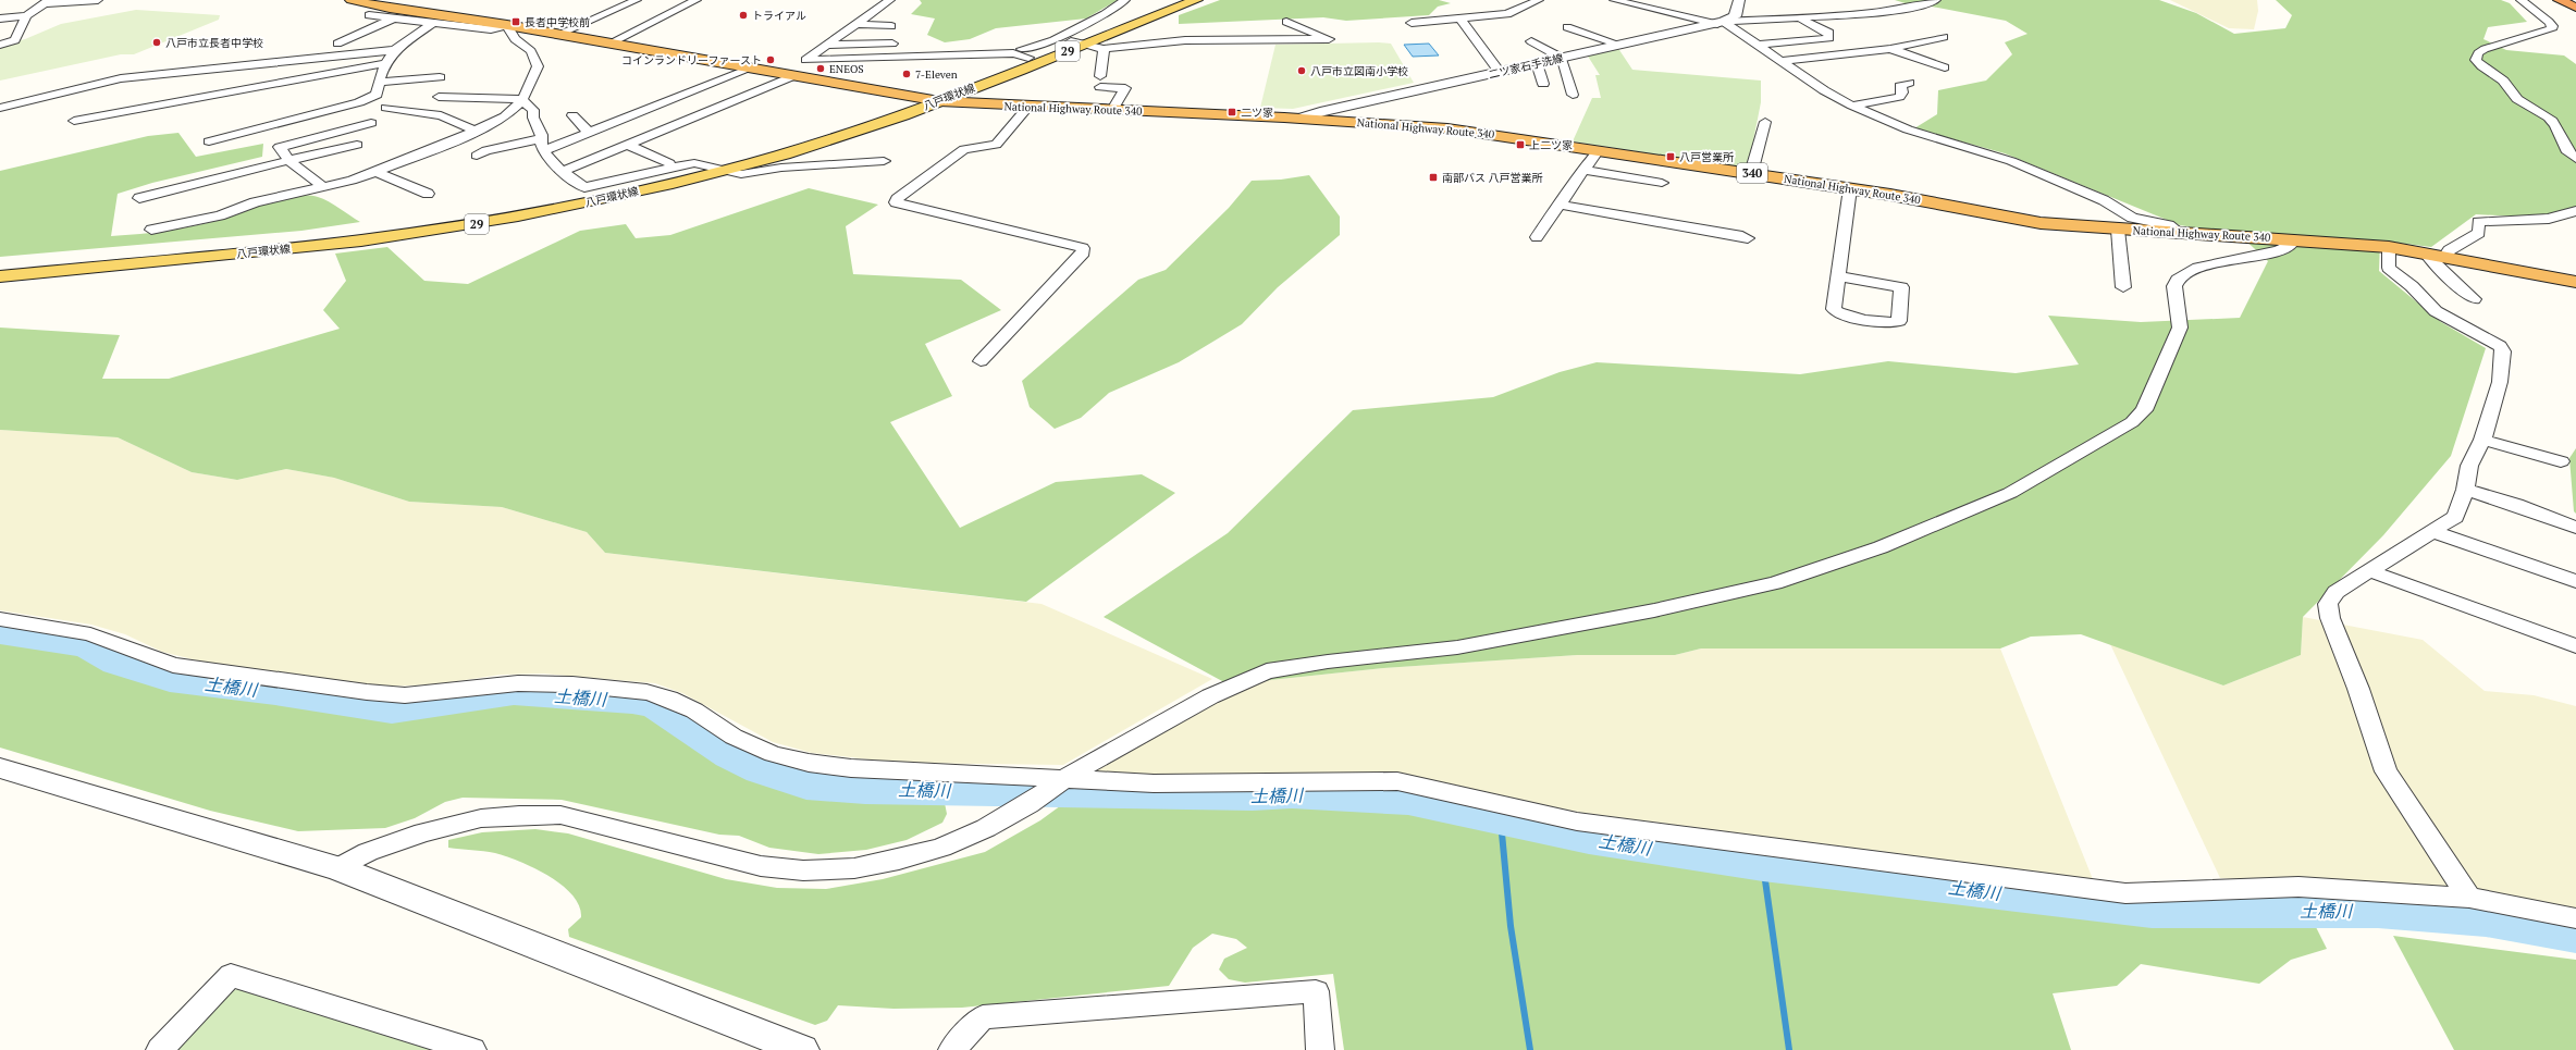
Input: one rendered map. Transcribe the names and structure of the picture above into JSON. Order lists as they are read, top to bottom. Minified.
{"streets":{"highway":["National Highway Route 340","340"],"main road":["29","八戸環状線"],"street":["二ツ家石手洗線"]},"crossings":[["二ツ家石手洗線","National Highway Route 340"],["八戸環状線","National Highway Route 340"]],"water":["土橋川"],"places":{"other":["トライアル","八戸市立長者中学校","コインランドリーファースト","ENEOS","八戸市立図南小学校","7-Eleven"],"transit":["長者中学校前","二ツ家","上二ツ家","八戸営業所","南部バス 八戸営業所"]}}
